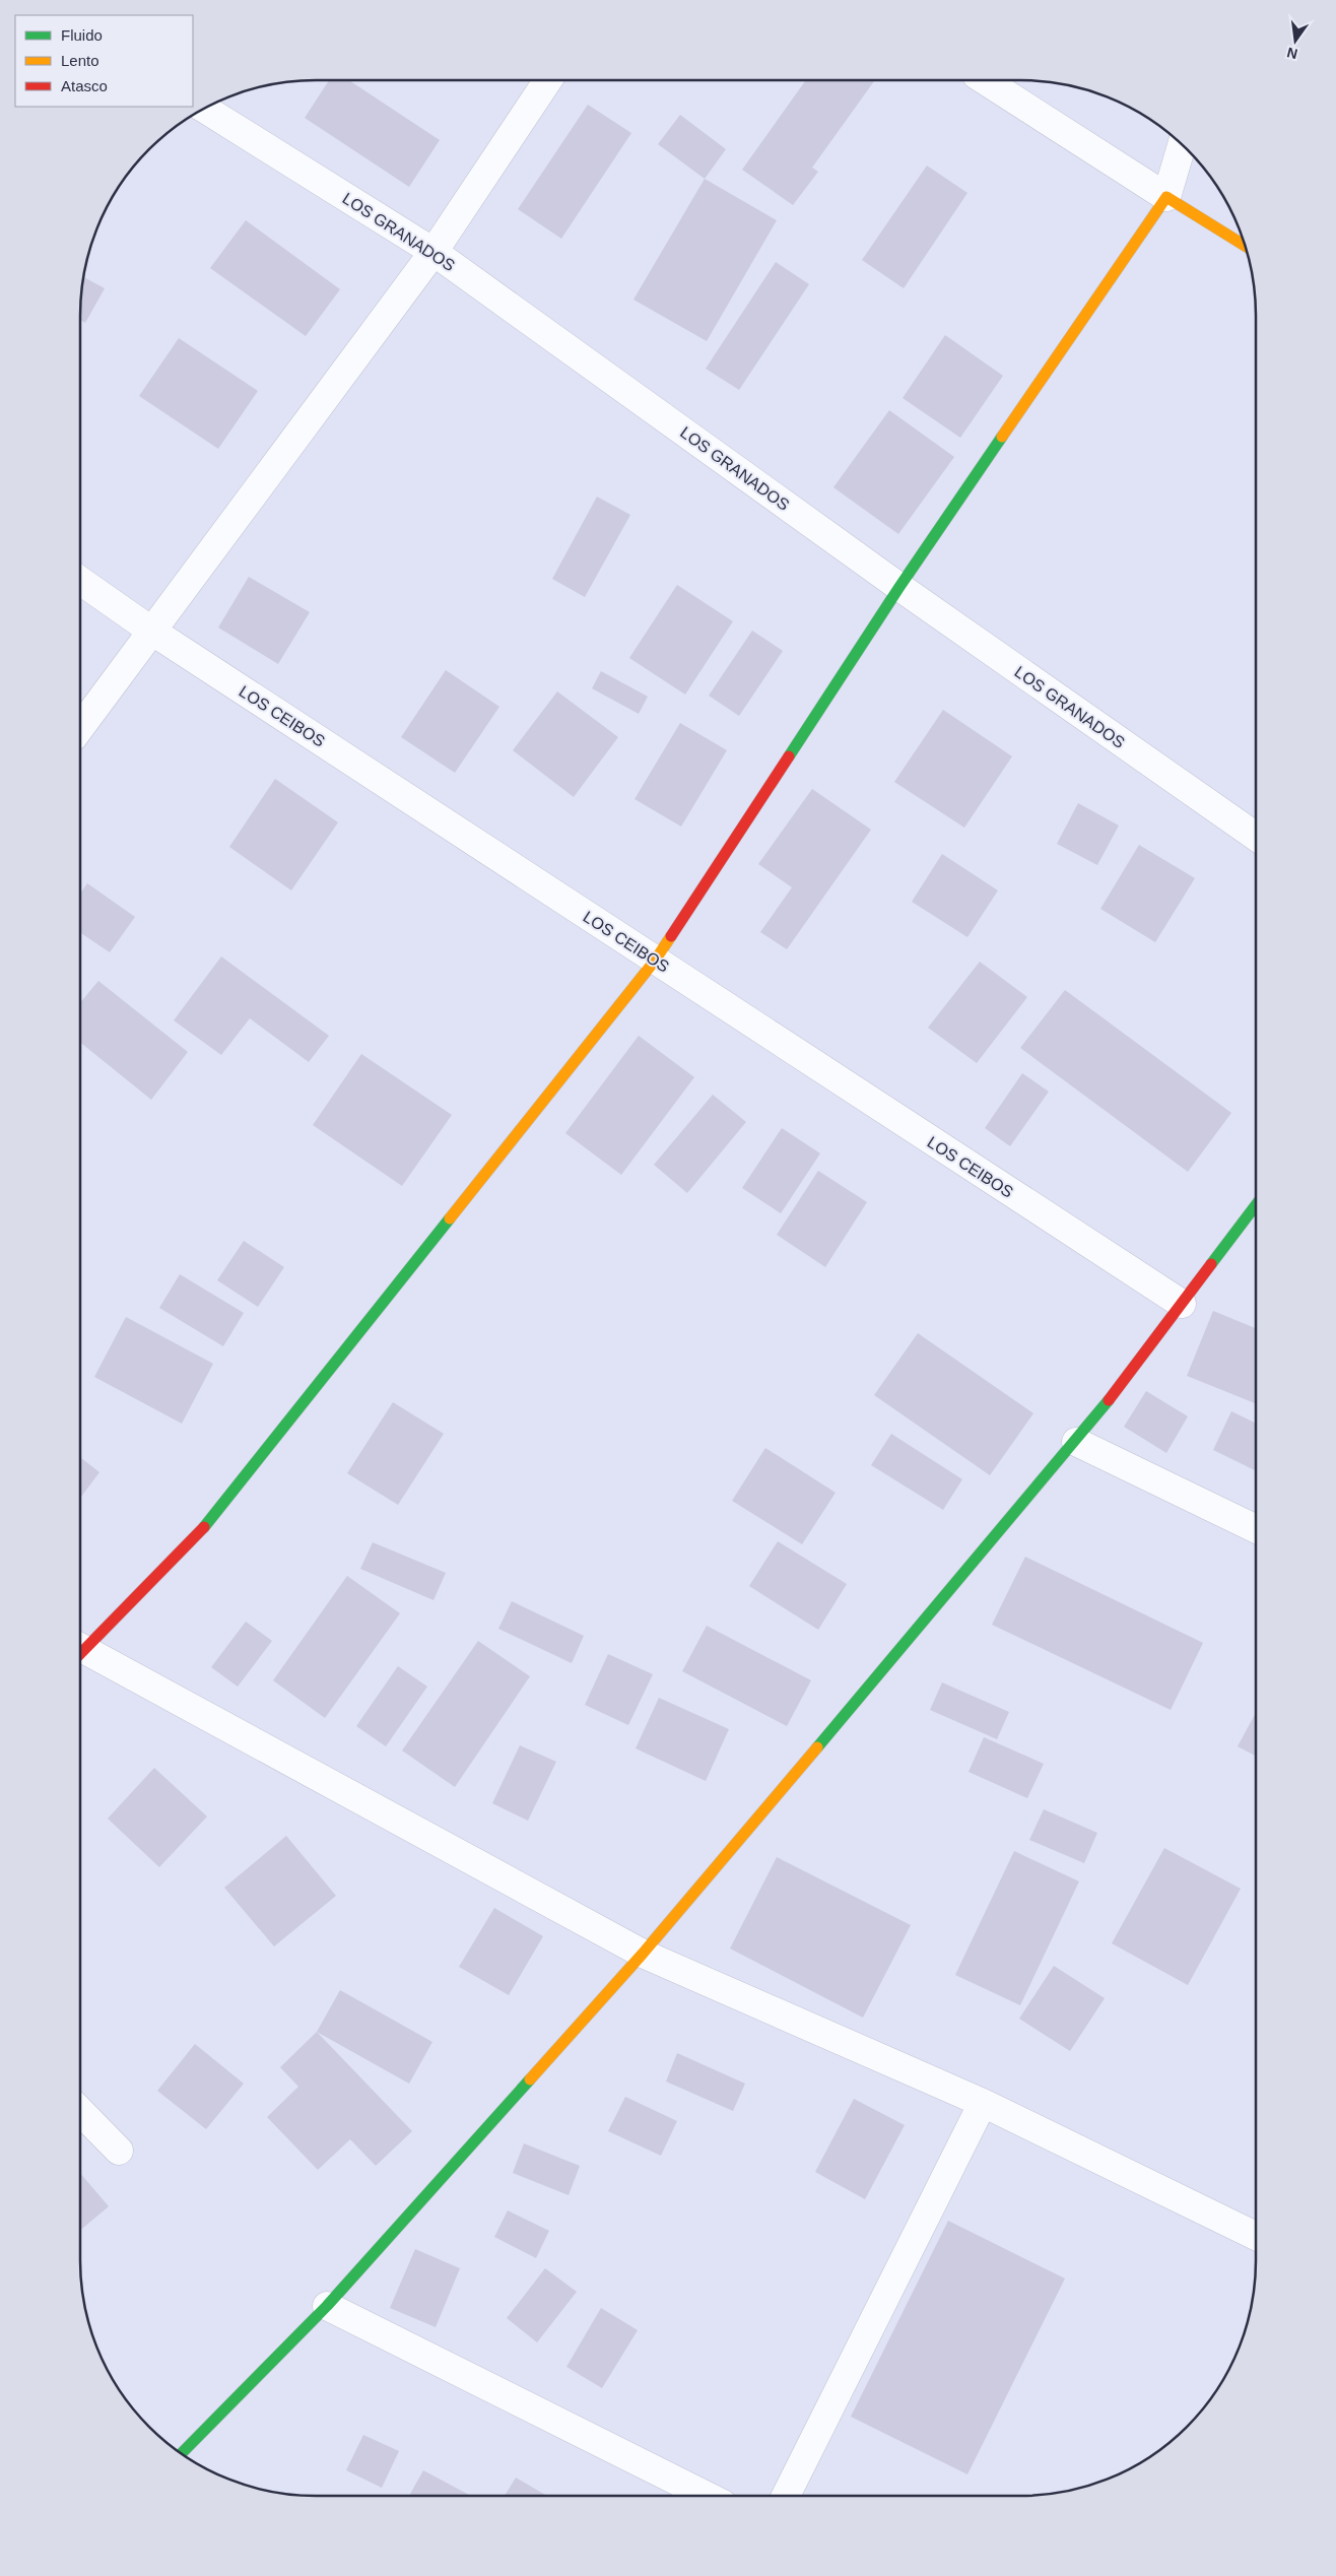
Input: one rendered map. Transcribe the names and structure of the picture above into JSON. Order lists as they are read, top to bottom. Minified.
{"streets":{"street":["LOS GRANADOS","LOS CEIBOS"]},"legend":["Fluido","Lento","Atasco"],"north":"bottom"}
